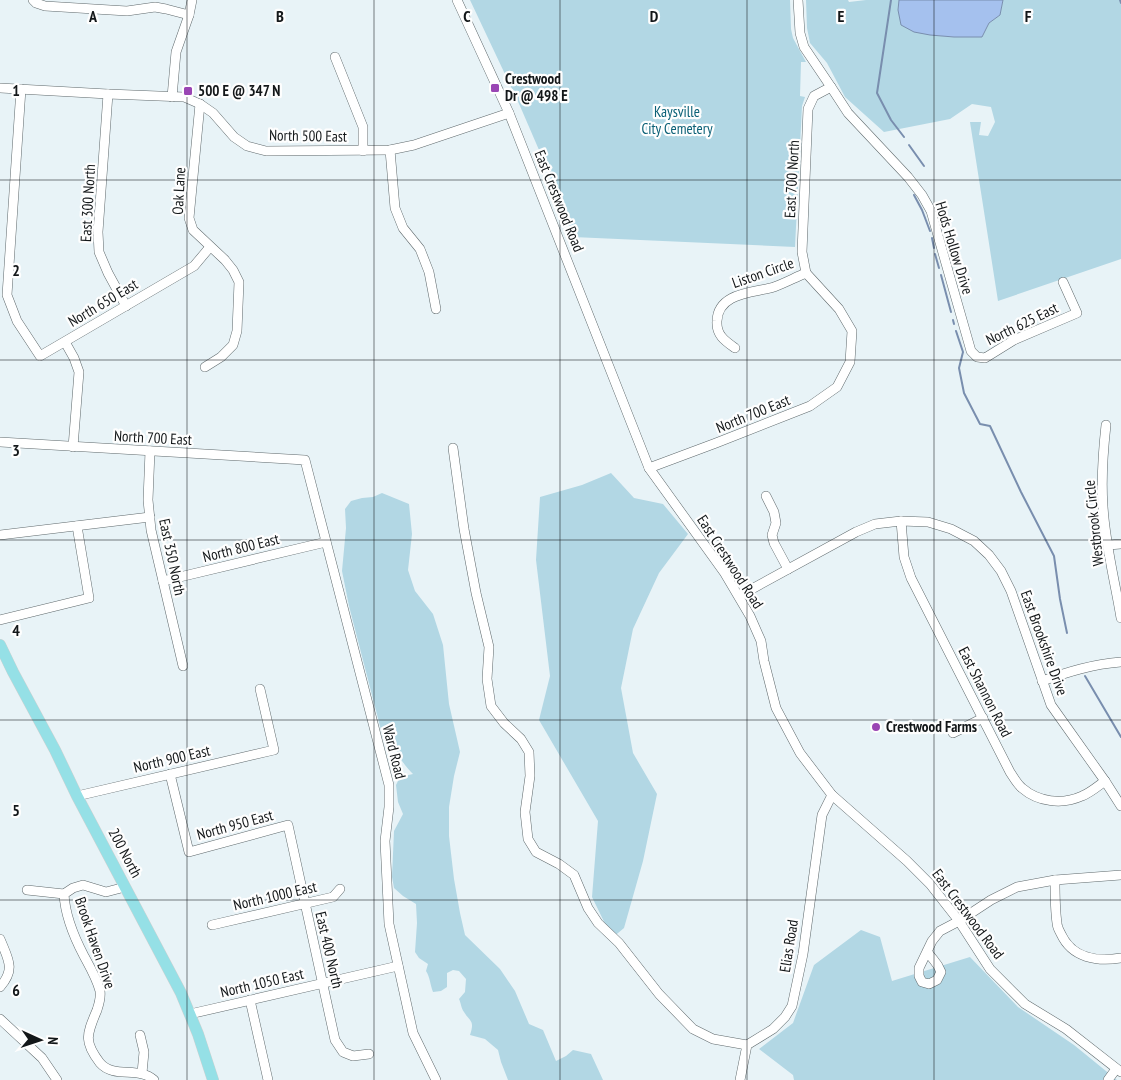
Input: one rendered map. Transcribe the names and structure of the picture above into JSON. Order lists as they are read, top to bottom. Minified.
{"streets":{"main road":["200 North"],"street":["North 500 East","East 700 North","Oak Lane","East Crestwood Road","East 300 North","Hods Hollow Drive","Liston Circle","North 650 East","North 625 East","North 700 East","Westbrook Circle","North 800 East","East 350 North","East Brookshire Drive","East Shannon Road","Ward Road","North 900 East","North 950 East","North 1000 East","Brook Haven Drive","Elias Road","East 400 North","North 1050 East"]},"crossings":[["North 500 East","Oak Lane"],["North 500 East","East Crestwood Road"],["North 500 East","East 300 North"],["East 700 North","Hods Hollow Drive"],["East 700 North","Liston Circle"],["East 700 North","North 700 East"],["Oak Lane","North 650 East"],["East Crestwood Road","North 700 East"],["East Crestwood Road","East Brookshire Drive"],["East Crestwood Road","Elias Road"],["East 300 North","North 650 East"],["Hods Hollow Drive","North 625 East"],["Liston Circle","North 700 East"],["North 650 East","North 700 East"],["North 700 East","East 350 North"],["North 700 East","Ward Road"],["North 800 East","East 350 North"],["North 800 East","Ward Road"],["East Brookshire Drive","East Shannon Road"],["Ward Road","North 1050 East"],["North 900 East","North 950 East"],["North 900 East","200 North"],["North 950 East","East 400 North"],["200 North","Brook Haven Drive"],["200 North","North 1050 East"],["North 1000 East","East 400 North"],["East 400 North","North 1050 East"]],"parks":["Kaysville City Cemetery"],"places":{"transit":["Crestwood Dr @ 498 E","500 E @ 347 N"],"other":["Crestwood Farms"]},"north":"right","grid":{"columns":["A","B","C","D","E","F"],"rows":["1","2","3","4","5","6"]}}
